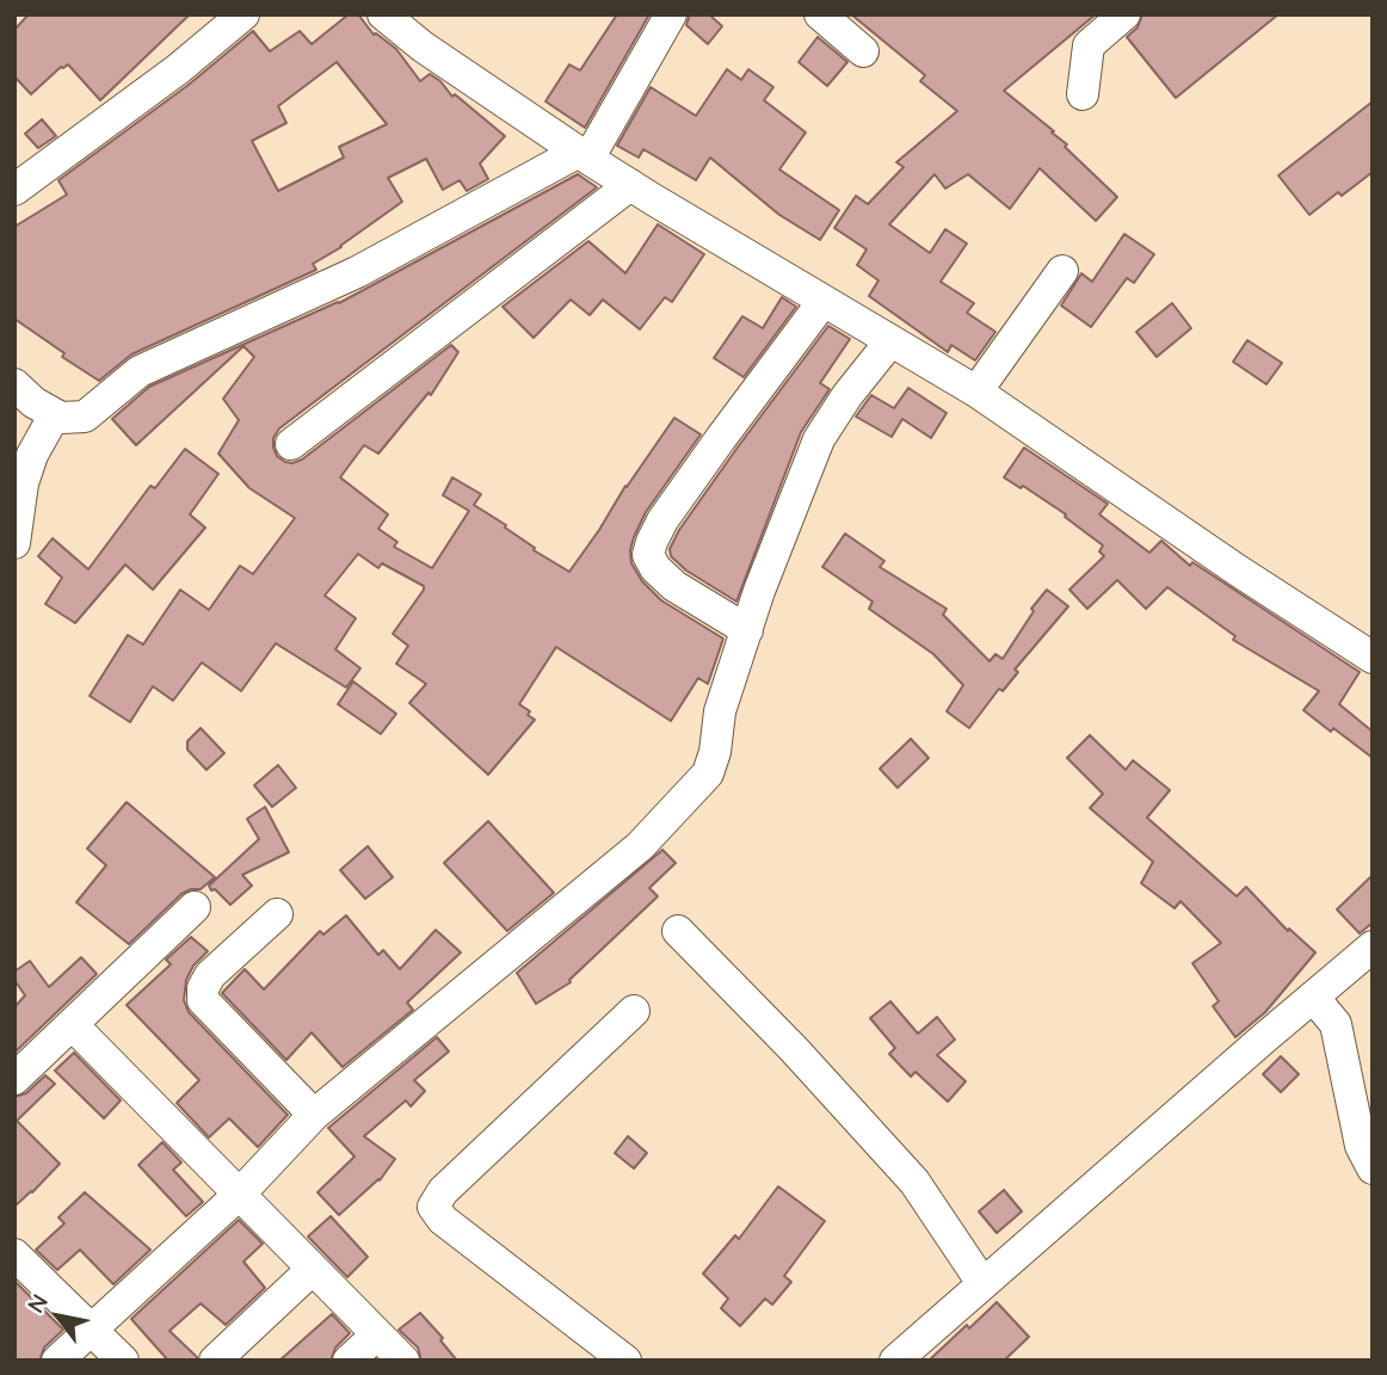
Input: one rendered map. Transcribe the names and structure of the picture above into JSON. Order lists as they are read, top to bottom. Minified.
{"north":"top left"}
